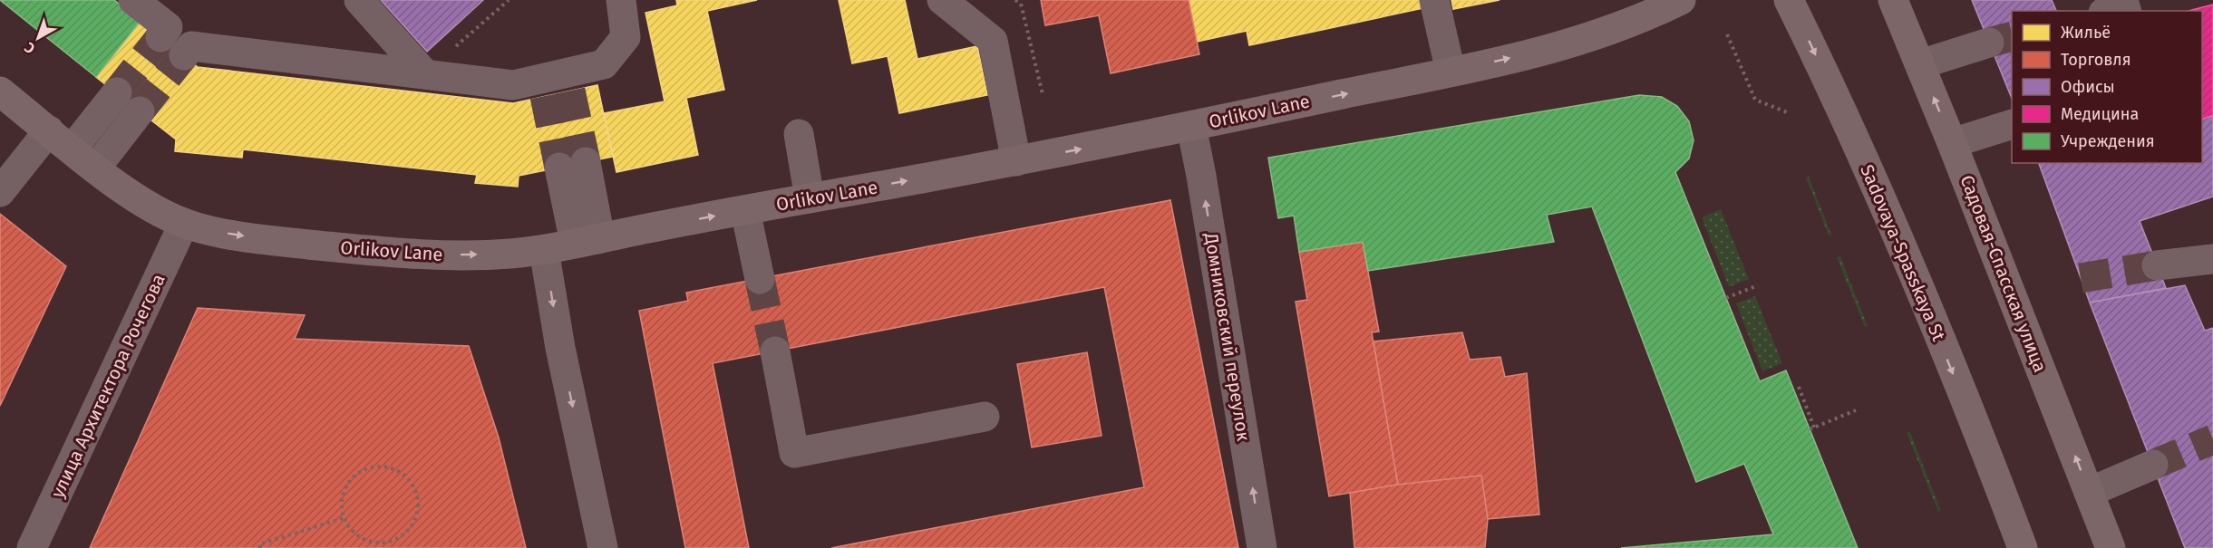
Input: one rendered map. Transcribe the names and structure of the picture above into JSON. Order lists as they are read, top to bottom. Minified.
{"streets":{"main road":["Orlikov Lane","Sadovaya-Spasskaya St","Садовая-Спасская улица"],"street":["Домниковский переулок","улица Архитектора Рочегова"]},"crossings":[["Orlikov Lane","Домниковский переулок"],["Orlikov Lane","улица Архитектора Рочегова"]],"one_way":["Orlikov Lane","Sadovaya-Spasskaya St","Садовая-Спасская улица","Домниковский переулок"],"legend":["Жильё","Торговля","Офисы","Медицина","Учреждения"],"north":"bottom left"}
